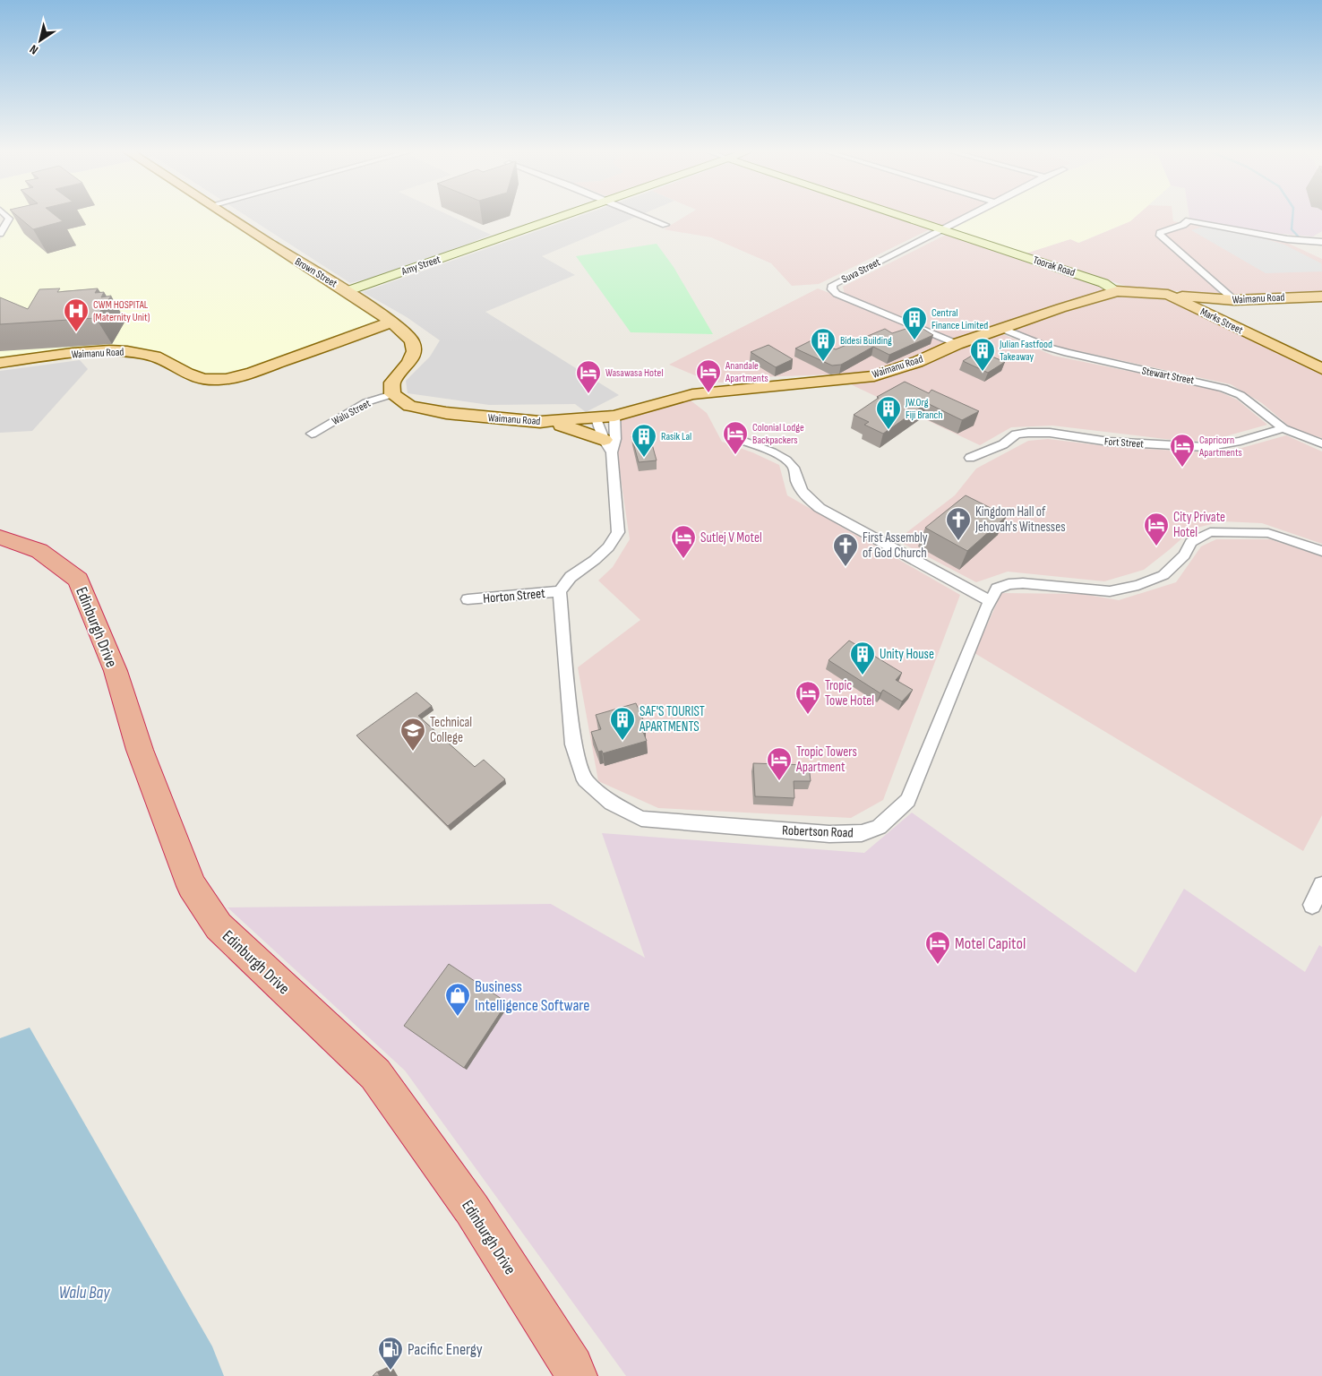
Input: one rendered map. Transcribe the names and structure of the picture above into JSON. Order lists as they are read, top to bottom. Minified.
{"streets":{"highway":["Edinburgh Drive"],"main road":["Amy Street","Toorak Road","Brown Street","Waimanu Road","Marks Street"],"street":["Suva Street","Stewart Street","Walu Street","Fort Street","Horton Street","Robertson Road"]},"crossings":[["Amy Street","Brown Street"],["Toorak Road","Suva Street"],["Toorak Road","Waimanu Road"],["Toorak Road","Marks Street"],["Suva Street","Waimanu Road"],["Brown Street","Waimanu Road"],["Waimanu Road","Marks Street"],["Waimanu Road","Stewart Street"],["Waimanu Road","Walu Street"],["Stewart Street","Fort Street"],["Horton Street","Robertson Road"]],"water":["Walu Bay"],"places":{"hospital":["CWM HOSPITAL (Maternity Unit)"],"building":["Central Finance Limited","Bidesi Building","Julian Fastfood Takeaway","JW.Org Fiji Branch","Rasik Lal","Unity House","SAF'S TOURIST APARTMENTS"],"hotel":["Anandale Apartments","Wasawasa Hotel","Colonial Lodge Backpackers","Capricorn Apartments","City Private Hotel","Sutlej V Motel","Tropic Towe Hotel","Tropic Towers Apartment","Motel Capitol"],"church":["Kingdom Hall of Jehovah's Witnesses","First Assembly of God Church"],"school or university":["Technical College"],"shop":["Business Intelligence Software"],"fuel station":["Pacific Energy"]},"north":"bottom left"}
